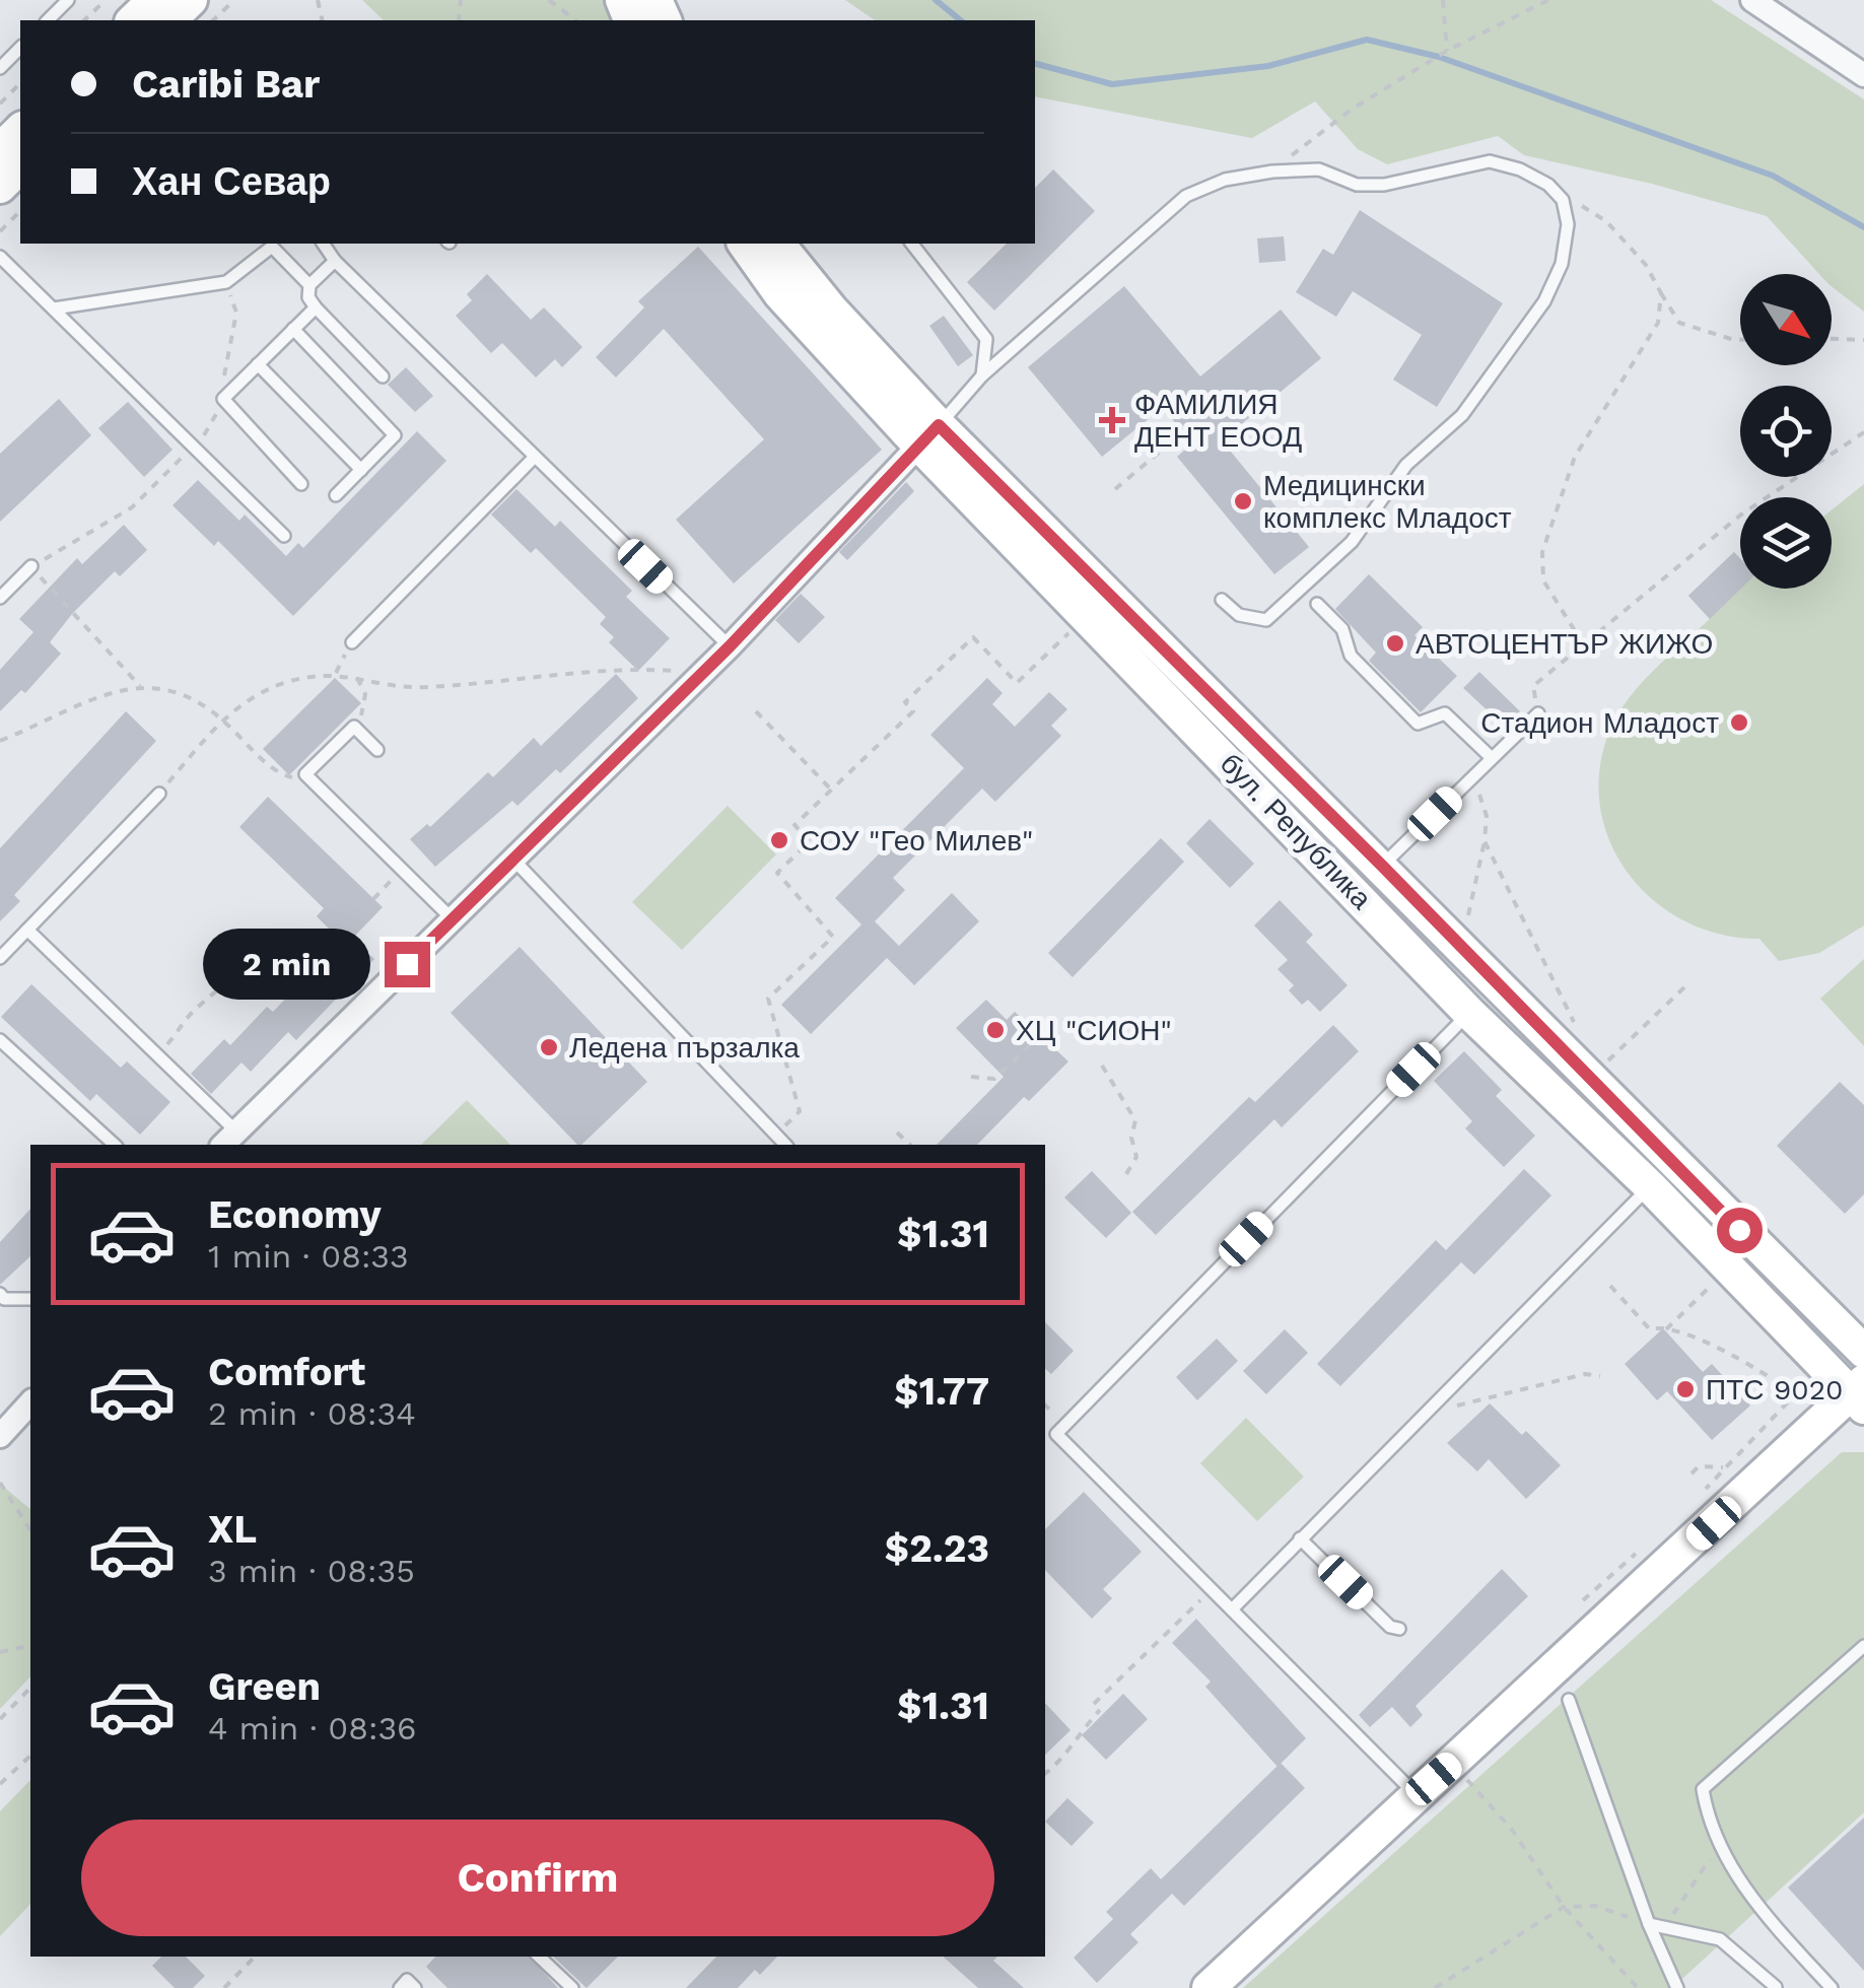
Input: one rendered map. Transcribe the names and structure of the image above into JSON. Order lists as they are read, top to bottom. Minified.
{"streets":{"street":["бул. Република"]},"places":{"health":["ФАМИЛИЯ ДЕНТ ЕООД"],"other":["Медицински комплекс Младост","АВТОЦЕНТЪР ЖИЖО","Стадион Младост","СОУ \"Гео Милев\"","ХЦ \"СИОН\"","Ледена пързалка","ПТС 9020"]},"north":"bottom right","page":{"banner":["Caribi Bar","Хан Севар"],"bubble":"2 min","list":[{"name":"Economy","note":"1 min · 08:33","value":"$1.31"},{"name":"Comfort","note":"2 min · 08:34","value":"$1.77"},{"name":"XL","note":"3 min · 08:35","value":"$2.23"},{"name":"Green","note":"4 min · 08:36","value":"$1.31"}],"buttons":"Confirm"}}
